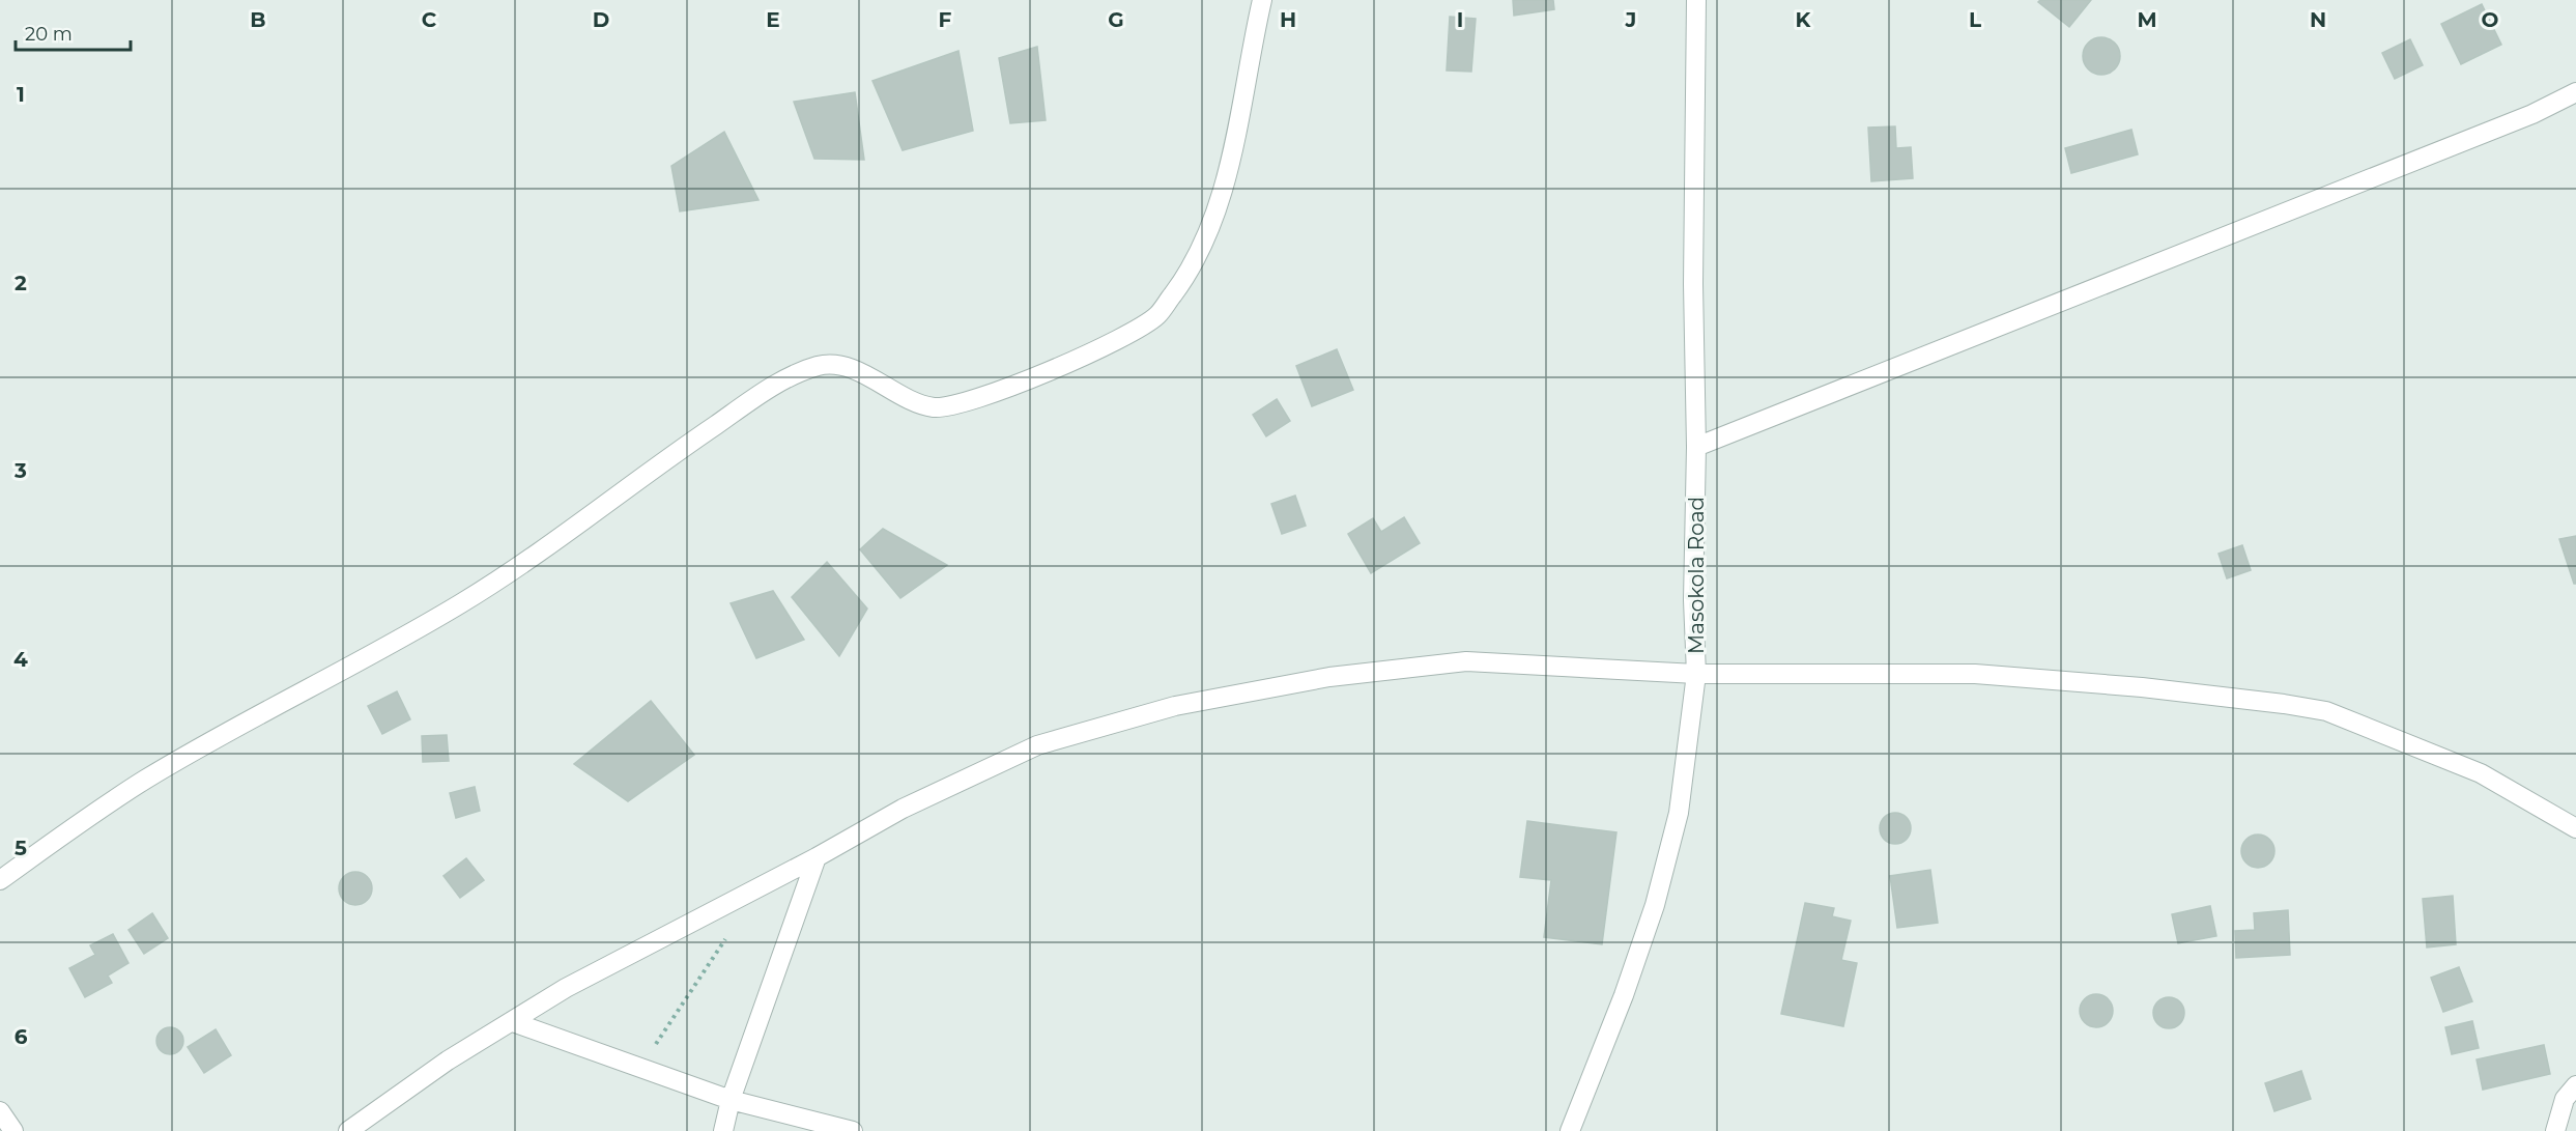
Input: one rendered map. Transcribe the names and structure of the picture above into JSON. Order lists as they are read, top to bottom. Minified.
{"streets":{"street":["Masokola Road"]},"scale_bar":"20 m","grid":{"columns":["B","C","D","E","F","G","H","I","J","K","L","M","N","O"],"rows":["1","2","3","4","5","6"]}}
